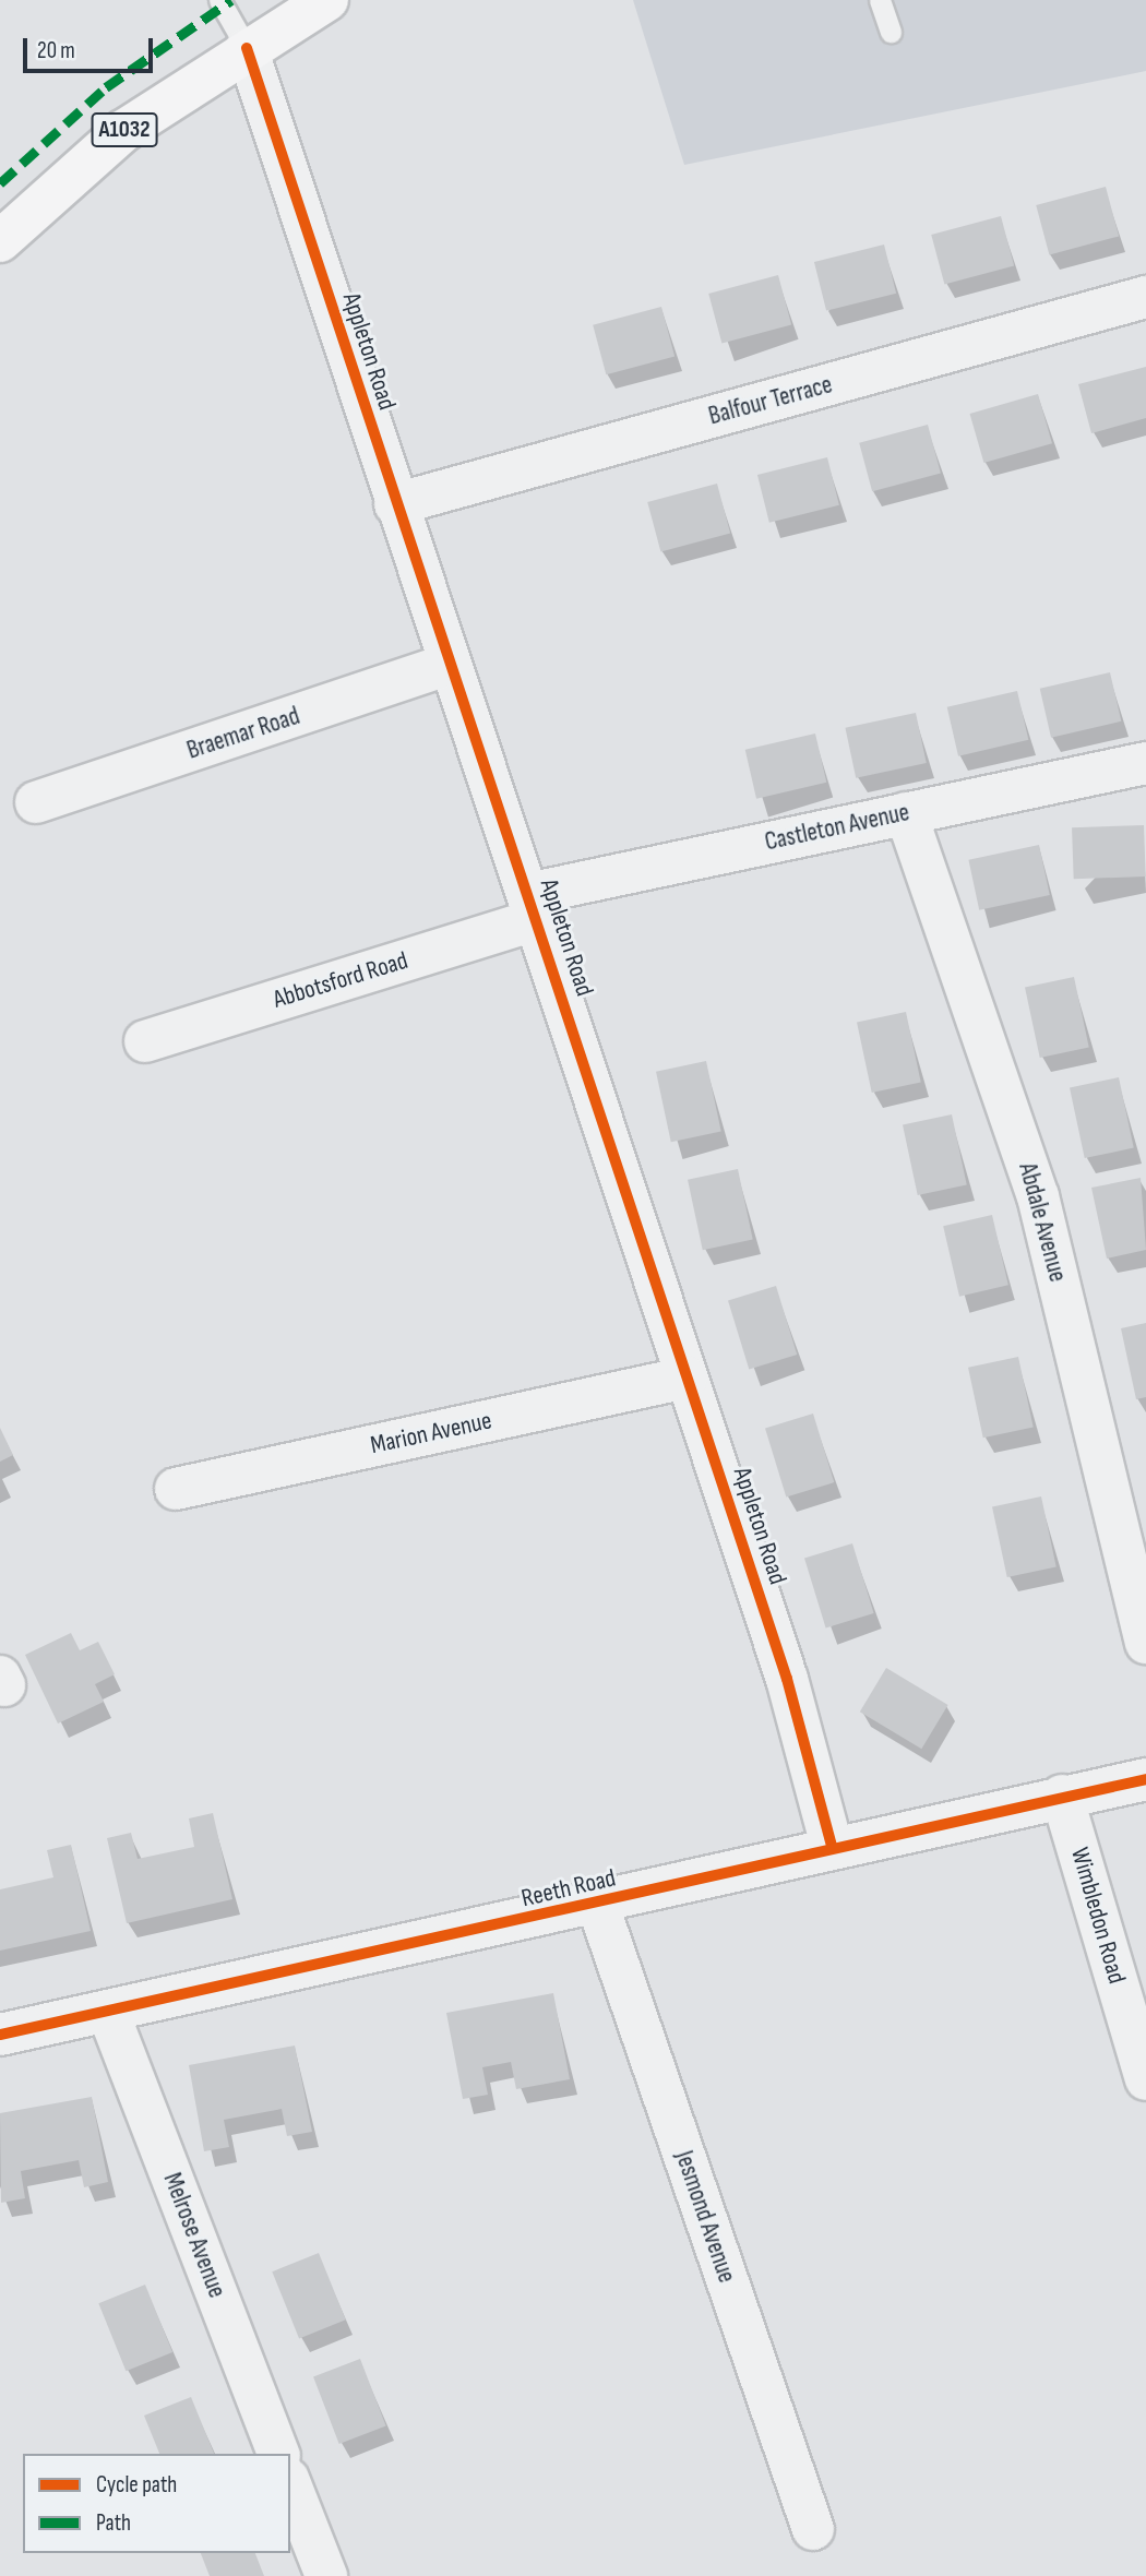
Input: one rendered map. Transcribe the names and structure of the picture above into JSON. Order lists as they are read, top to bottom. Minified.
{"streets":{"main road":["A1032"],"street":["Appleton Road","Balfour Terrace","Braemar Road","Castleton Avenue","Abbotsford Road","Abdale Avenue","Marion Avenue","Reeth Road","Wimbledon Road","Jesmond Avenue","Melrose Avenue"]},"crossings":[["A1032","Appleton Road"],["Appleton Road","Balfour Terrace"],["Appleton Road","Braemar Road"],["Appleton Road","Castleton Avenue"],["Appleton Road","Abbotsford Road"],["Appleton Road","Marion Avenue"],["Appleton Road","Reeth Road"],["Castleton Avenue","Abbotsford Road"],["Castleton Avenue","Abdale Avenue"],["Reeth Road","Wimbledon Road"],["Reeth Road","Jesmond Avenue"],["Reeth Road","Melrose Avenue"]],"legend":["Cycle path","Path"],"scale_bar":"20 m"}
